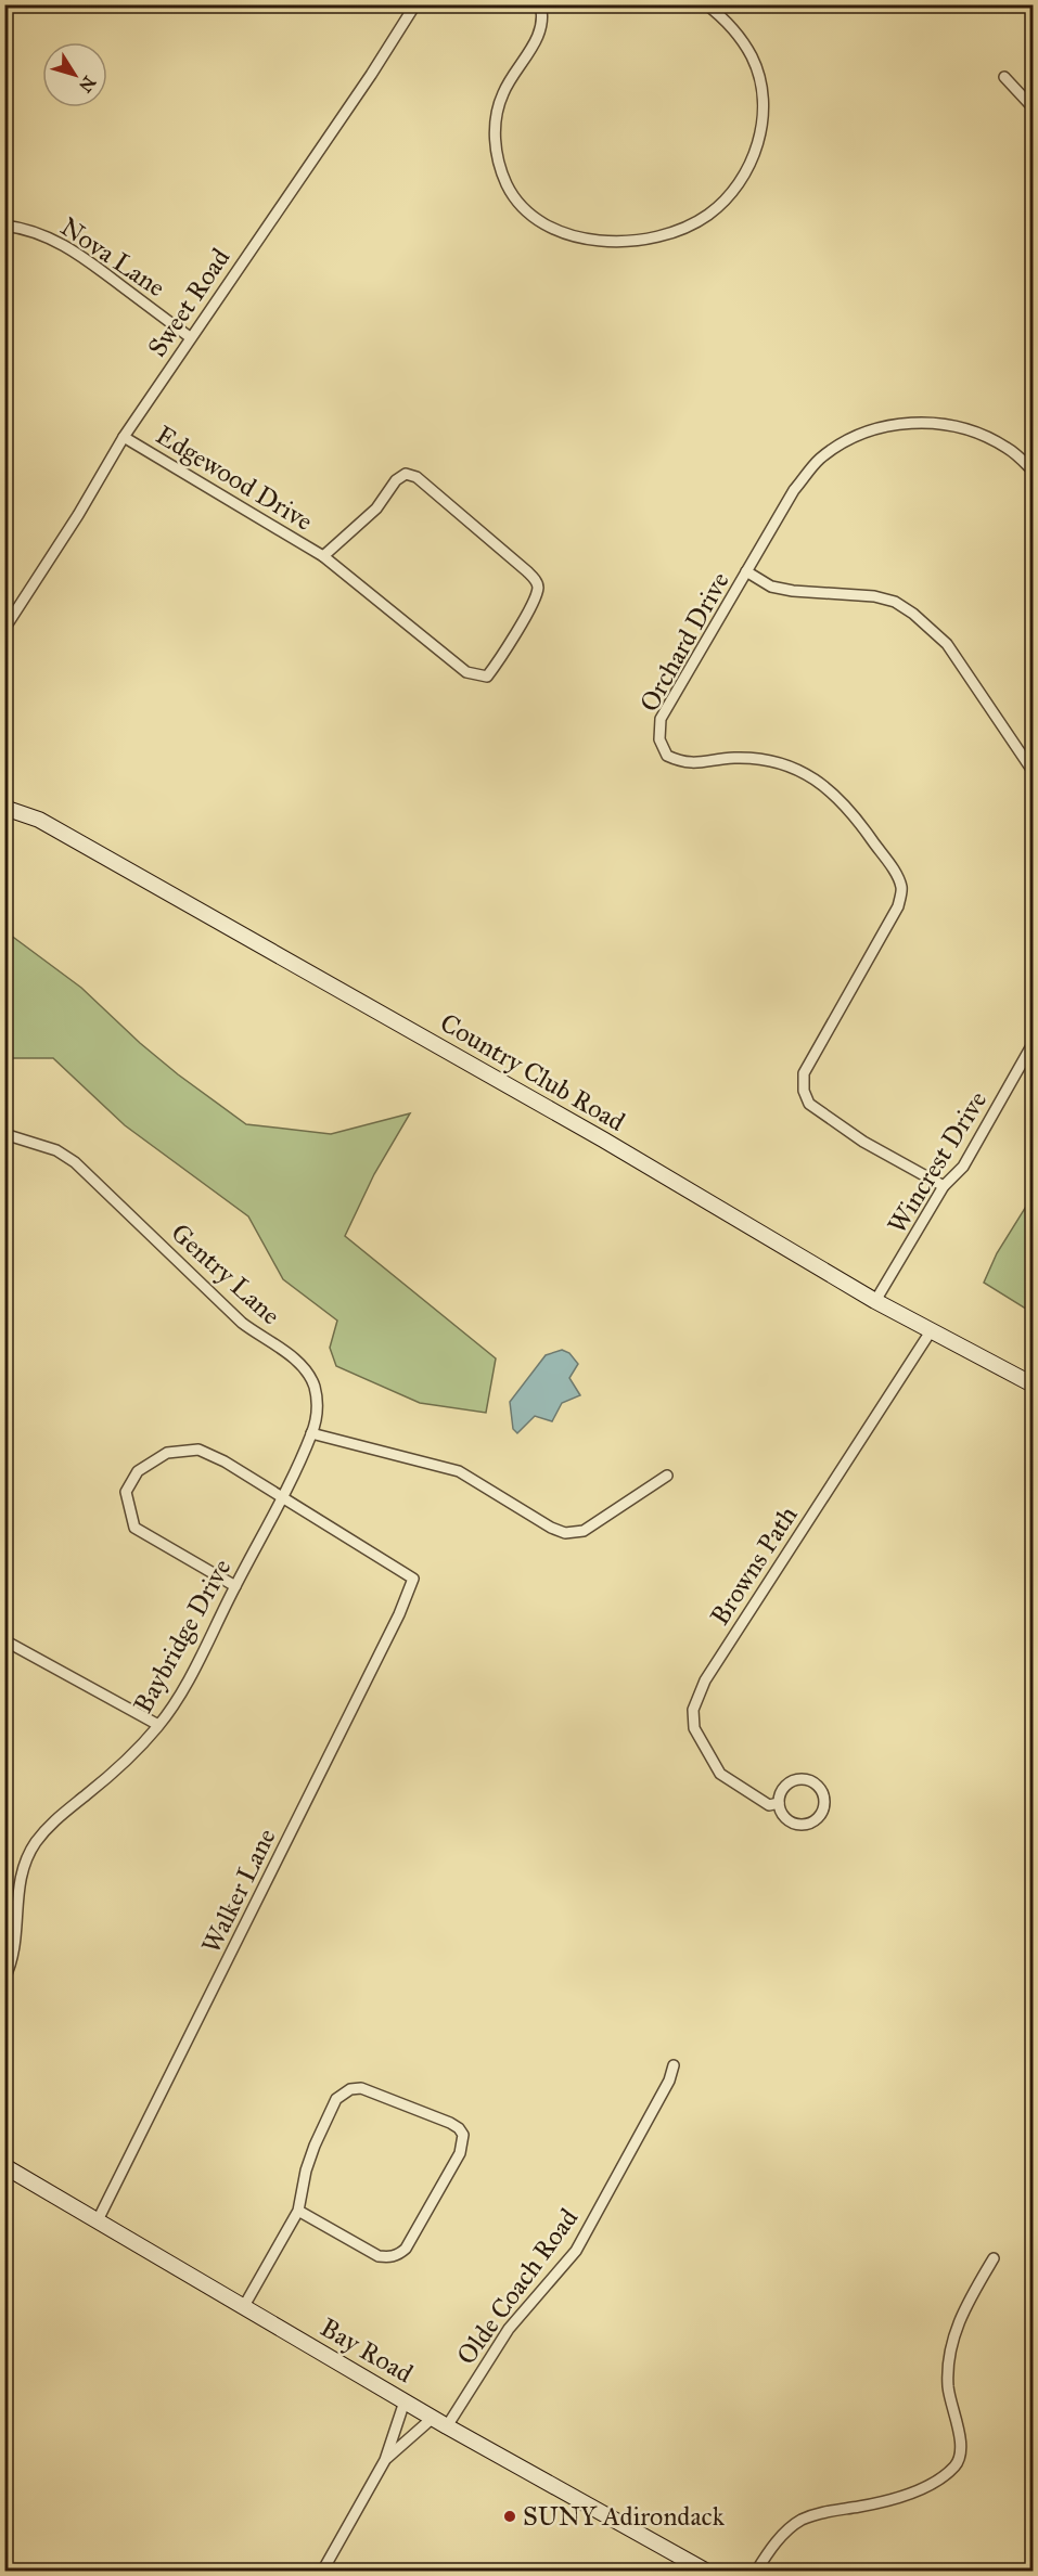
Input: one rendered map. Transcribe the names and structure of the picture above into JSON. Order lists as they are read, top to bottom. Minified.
{"streets":{"street":["Nova Lane","Sweet Road","Edgewood Drive","Orchard Drive","Country Club Road","Wincrest Drive","Gentry Lane","Browns Path","Baybridge Drive","Walker Lane","Olde Coach Road","Bay Road"]},"crossings":[["Nova Lane","Sweet Road"],["Sweet Road","Edgewood Drive"],["Orchard Drive","Wincrest Drive"],["Country Club Road","Wincrest Drive"],["Country Club Road","Browns Path"],["Gentry Lane","Baybridge Drive"],["Gentry Lane","Walker Lane"],["Baybridge Drive","Walker Lane"],["Walker Lane","Bay Road"],["Olde Coach Road","Bay Road"]],"places":["SUNY Adirondack"],"north":"bottom right"}
